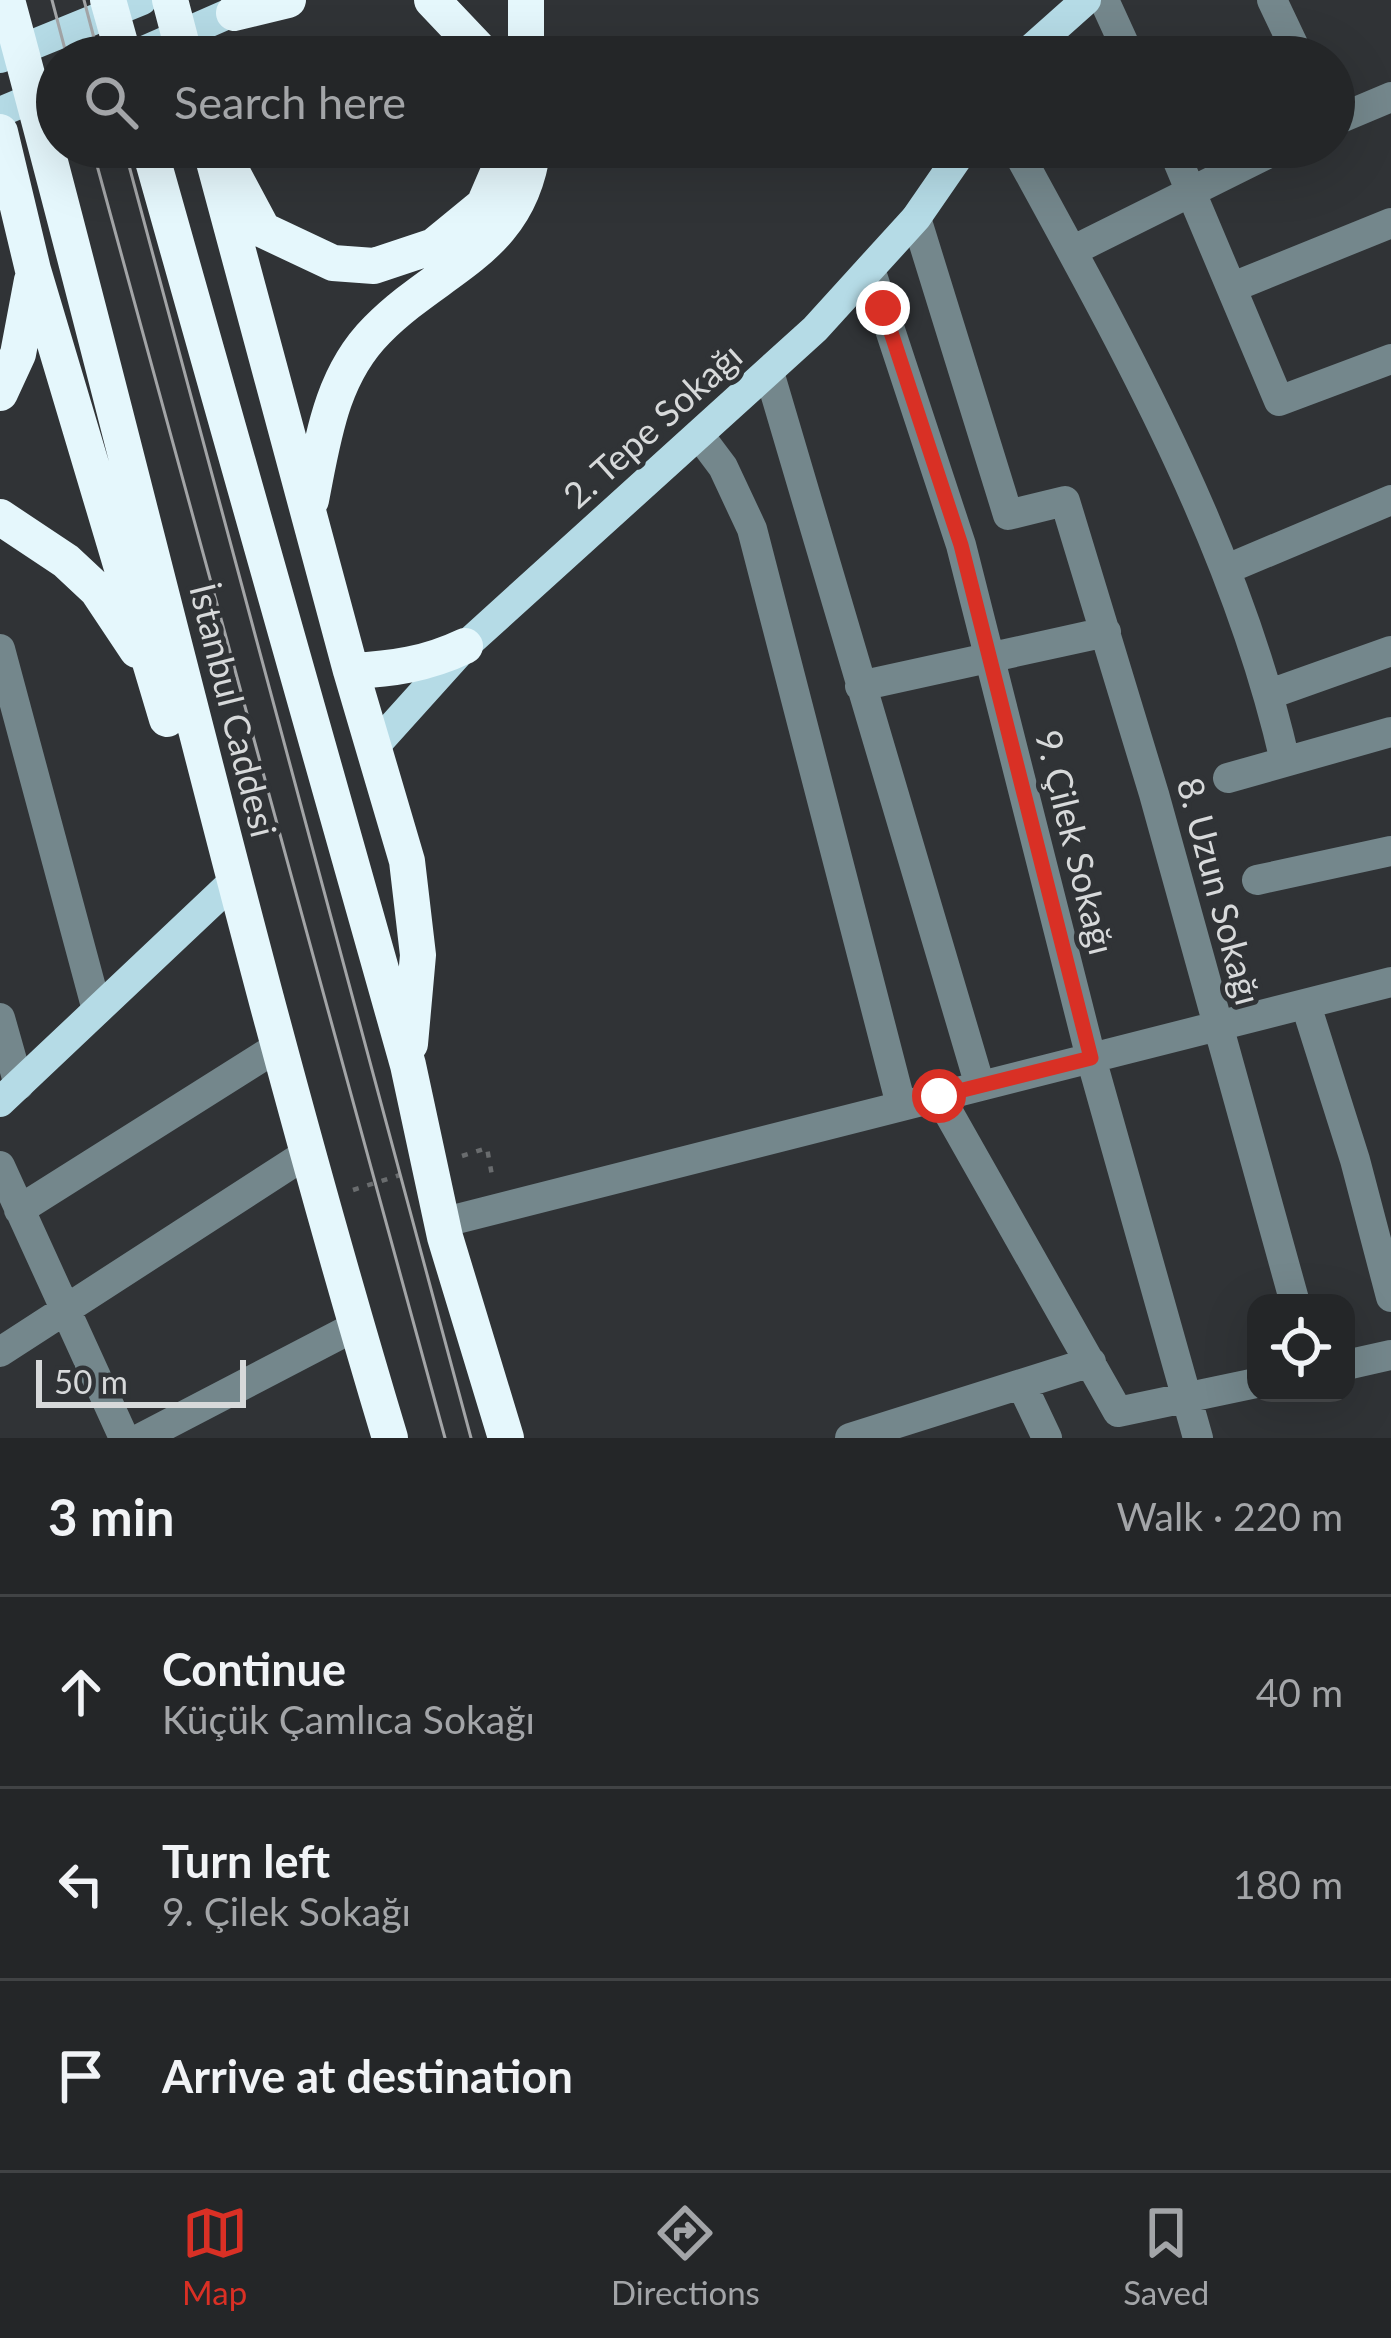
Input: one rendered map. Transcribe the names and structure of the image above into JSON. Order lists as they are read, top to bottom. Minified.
{"streets":{"highway":["İstanbul Caddesi"],"main road":["2. Tepe Sokağı"],"street":["9. Çilek Sokağı","8. Uzun Sokağı"]},"crossings":[["2. Tepe Sokağı","9. Çilek Sokağı"],["2. Tepe Sokağı","8. Uzun Sokağı"]],"scale_bar":"50 m","page":{"search":"Search here","scale":"50 m","heading":["3 min","Walk · 220 m"],"list":[["Continue","Küçük Çamlıca Sokağı","40 m"],["Turn left","9. Çilek Sokağı","180 m"],"Arrive at destination"],"nav":["Map","Directions","Saved"]}}
